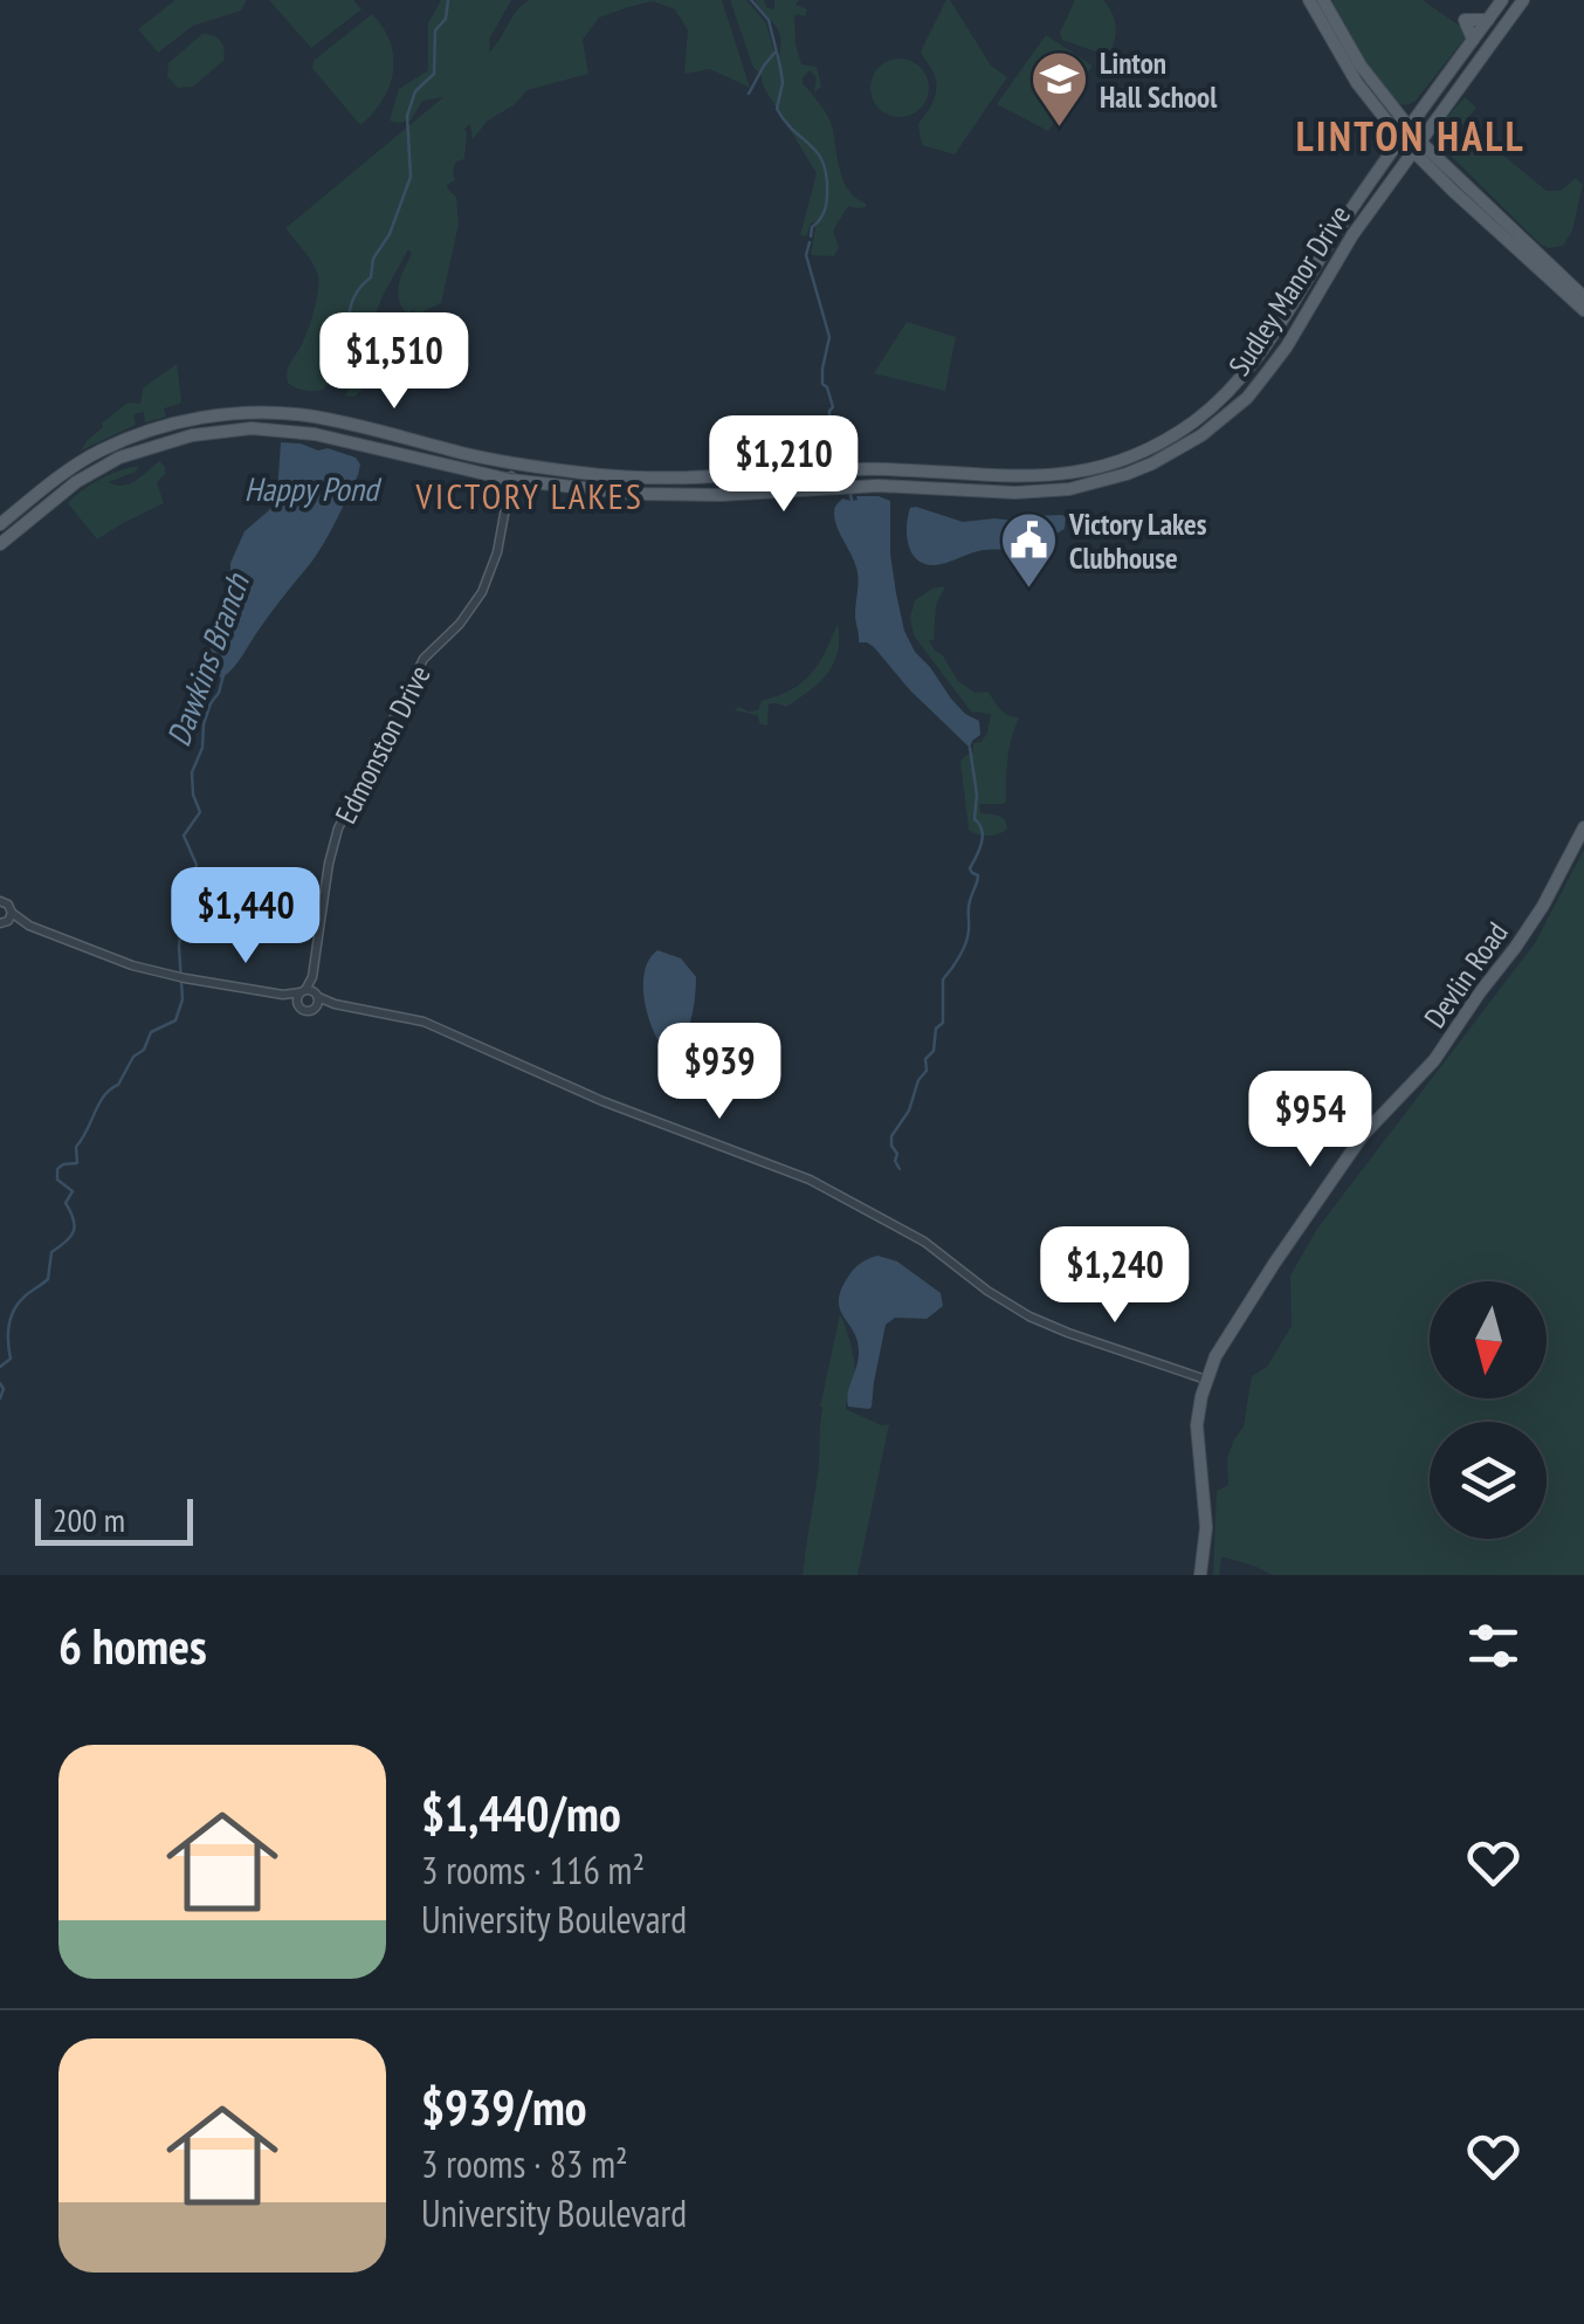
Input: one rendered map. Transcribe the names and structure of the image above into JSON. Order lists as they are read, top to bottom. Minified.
{"streets":{"main road":["Sudley Manor Drive","Devlin Road"],"street":["Edmonston Drive"]},"crossings":[["Sudley Manor Drive","Edmonston Drive"]],"districts":["LINTON HALL","VICTORY LAKES"],"water":["Happy Pond","Dawkins Branch"],"places":{"school or university":["Linton Hall School"],"public building":["Victory Lakes Clubhouse"]},"scale_bar":"200 m","north":"bottom","page":{"price":["$1,510","$1,210","$1,440","$939","$954","$1,240"],"scale":"200 m","heading":"6 homes","list":[{"name":"$1,440/mo","note":"3 rooms · 116 m² · University Boulevard"},{"name":"$939/mo","note":"3 rooms · 83 m² · University Boulevard"}]}}
